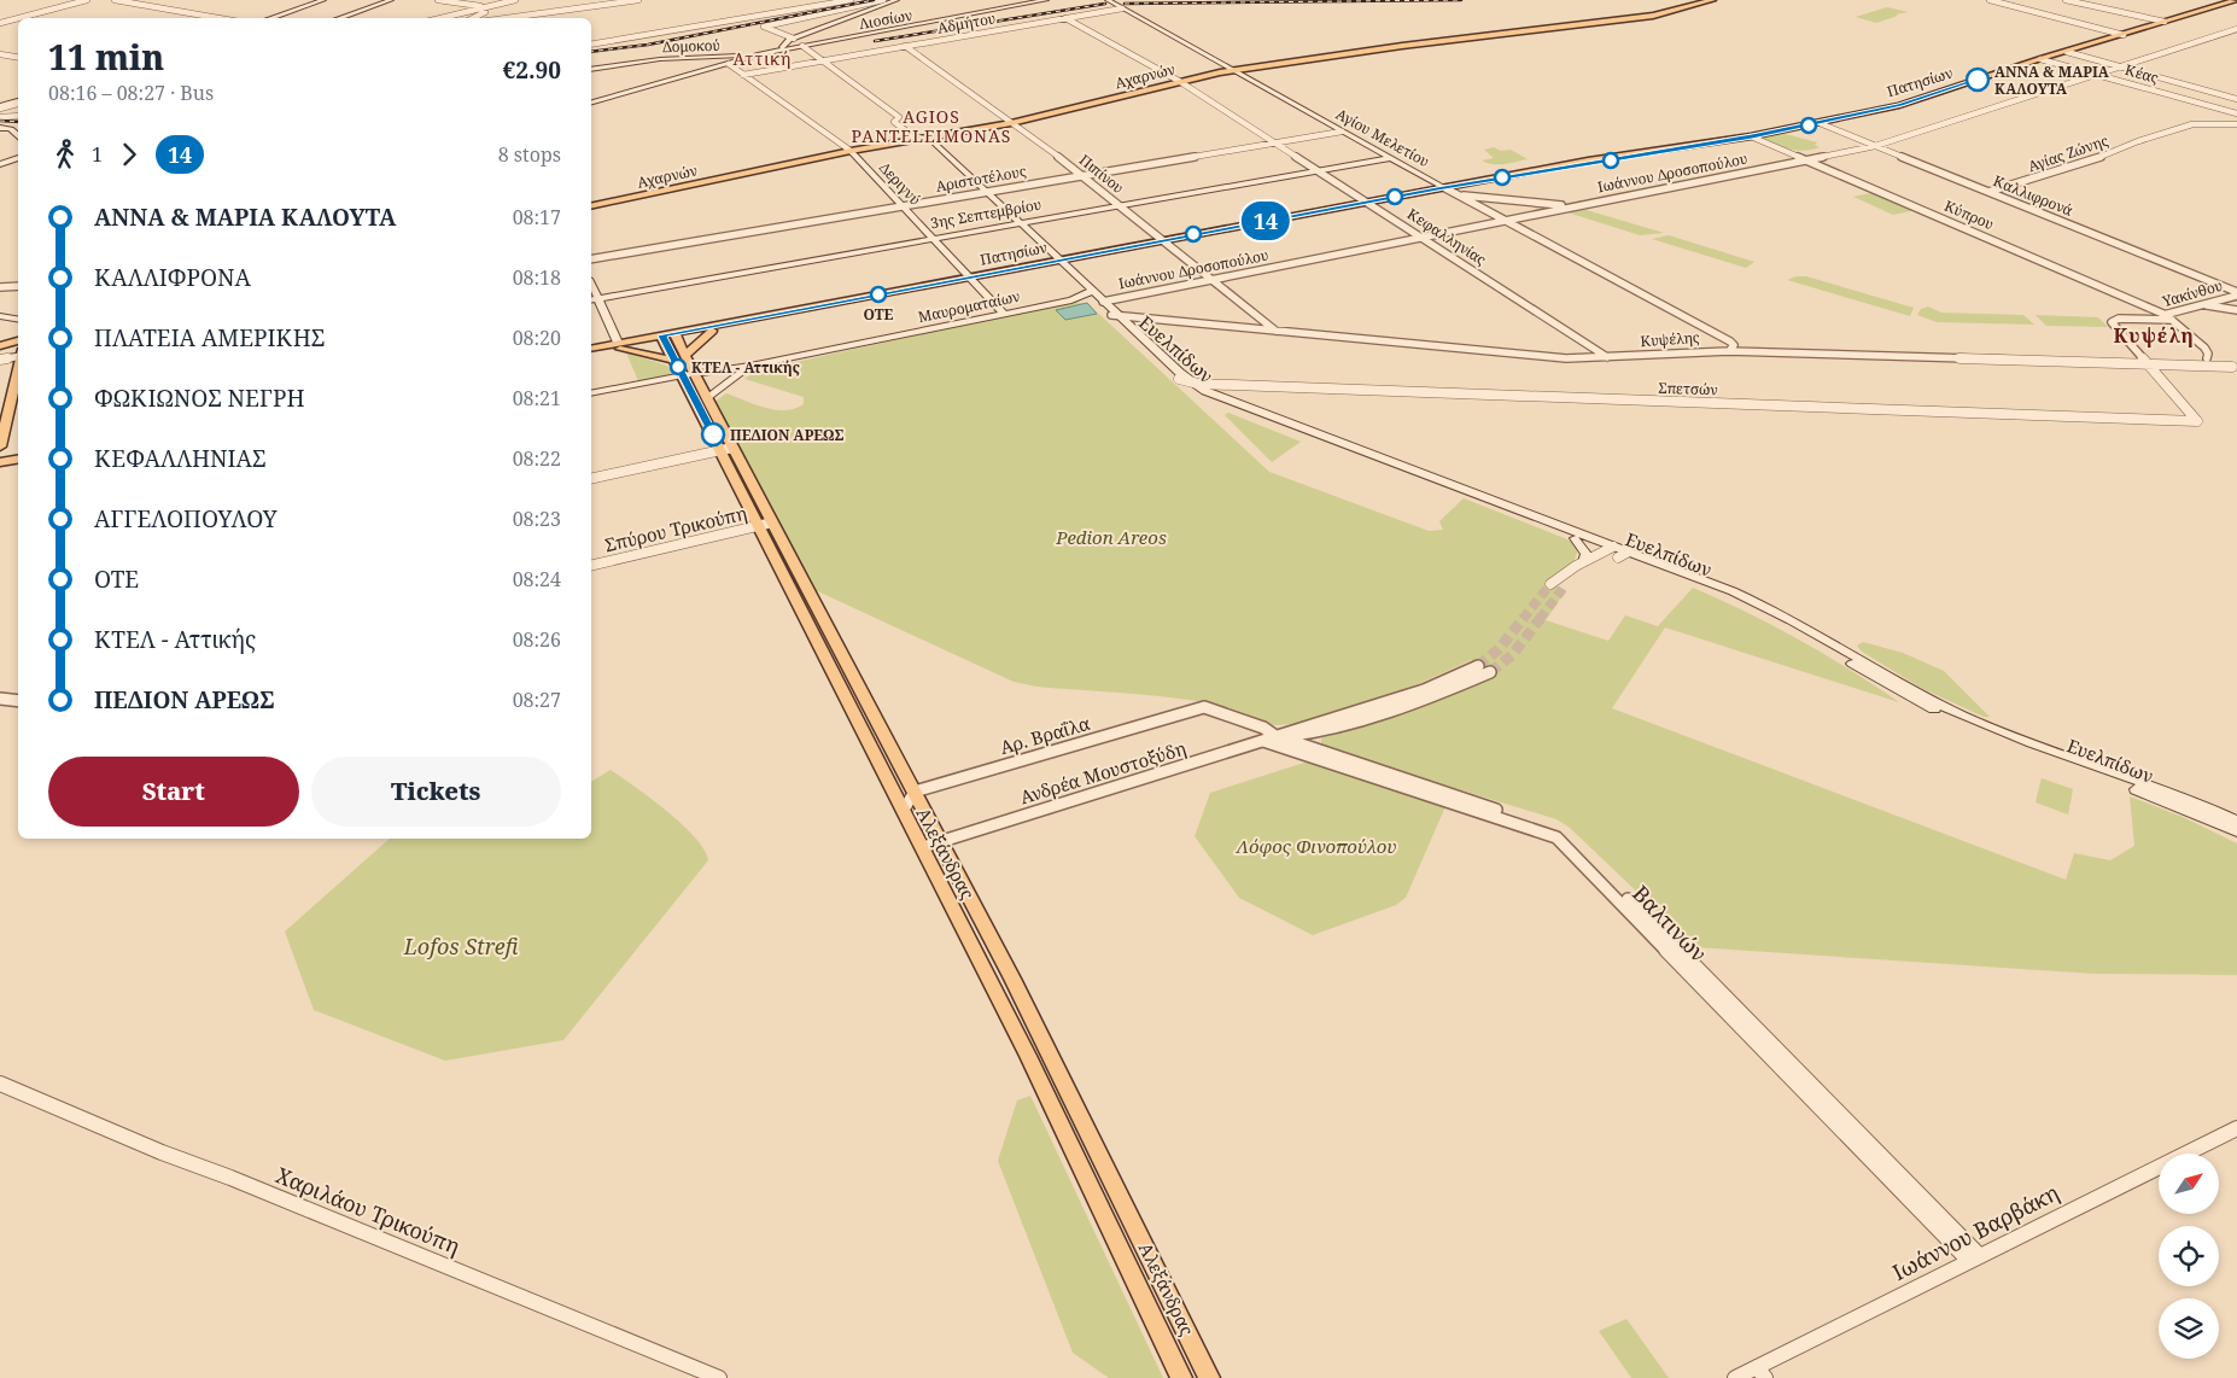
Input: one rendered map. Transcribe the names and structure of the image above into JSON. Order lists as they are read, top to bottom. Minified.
{"streets":{"main road":["Λιοσίων","Δομοκού","Αχαρνών","Πατησίων","Αγίου Μελετίου","Δεριγνύ","3ης Σεπτεμβρίου","Μαυροματαίων","Ευελπίδων","Αλεξάνδρας"],"street":["Αδμήτου","Κέας","Αγίας Ζώνης","Ιωάννου Δροσοπούλου","Πιπίνου","Αριστοτέλους","Καλλιφρονά","Κύπρου","Κεφαλληνίας","Υακίνθου","Κυψέλης","Σπετσών","Σπύρου Τρικούπη","Αρ. Βραΐλα","Ανδρέα Μουστοξύδη","Βαλτινών","Χαριλάου Τρικούπη","Ιωάννου Βαρβάκη"]},"crossings":[["Λιοσίων","Δομοκού"],["Αδμήτου","Αγίου Μελετίου"],["Αδμήτου","Πιπίνου"],["Αδμήτου","Κεφαλληνίας"],["Κέας","Πατησίων"],["Κέας","Ιωάννου Δροσοπούλου"],["Αχαρνών","Αγίου Μελετίου"],["Αχαρνών","Πιπίνου"],["Αχαρνών","Δεριγνύ"],["Αχαρνών","Κεφαλληνίας"],["Πατησίων","Αγίου Μελετίου"],["Πατησίων","Πιπίνου"],["Πατησίων","Δεριγνύ"],["Πατησίων","Καλλιφρονά"],["Πατησίων","Κύπρου"],["Πατησίων","Κεφαλληνίας"],["Πατησίων","Αλεξάνδρας"],["Αγίου Μελετίου","Ιωάννου Δροσοπούλου"],["Αγίου Μελετίου","Αριστοτέλους"],["Αγίου Μελετίου","3ης Σεπτεμβρίου"],["Αγίου Μελετίου","Κυψέλης"],["Αγίας Ζώνης","Καλλιφρονά"],["Ιωάννου Δροσοπούλου","Πιπίνου"],["Ιωάννου Δροσοπούλου","Καλλιφρονά"],["Ιωάννου Δροσοπούλου","Κύπρου"],["Ιωάννου Δροσοπούλου","Κεφαλληνίας"],["Ιωάννου Δροσοπούλου","Μαυροματαίων"],["Πιπίνου","Αριστοτέλους"],["Πιπίνου","3ης Σεπτεμβρίου"],["Πιπίνου","Κυψέλης"],["Αριστοτέλους","Δεριγνύ"],["Αριστοτέλους","Κεφαλληνίας"],["Δεριγνύ","3ης Σεπτεμβρίου"],["Δεριγνύ","Μαυροματαίων"],["Καλλιφρονά","Υακίνθου"],["3ης Σεπτεμβρίου","Κεφαλληνίας"],["Κύπρου","Υακίνθου"],["Κεφαλληνίας","Κυψέλης"],["Μαυροματαίων","Αλεξάνδρας"],["Κυψέλης","Ευελπίδων"],["Κυψέλης","Σπετσών"],["Ευελπίδων","Σπετσών"],["Σπύρου Τρικούπη","Αλεξάνδρας"],["Αρ. Βραΐλα","Ανδρέα Μουστοξύδη"],["Αρ. Βραΐλα","Αλεξάνδρας"],["Αρ. Βραΐλα","Βαλτινών"],["Ανδρέα Μουστοξύδη","Αλεξάνδρας"],["Ανδρέα Μουστοξύδη","Βαλτινών"],["Βαλτινών","Ιωάννου Βαρβάκη"]],"districts":["Αττική","AGIOS PANTELEIMONAS","Κυψέλη"],"parks":["Pedion Areos","Λόφος Φινοπούλου","Lofos Strefi"],"places":["ΑΝΝΑ & ΜΑΡΙΑ ΚΑΛΟΥΤΑ","ΟΤΕ","ΚΤΕΛ - Αττικής","ΠΕΔΙΟΝ ΑΡΕΩΣ"],"lines":["bus line 14"],"north":"top right","page":{"on_map":"14","heading":["11 min","08:16 – 08:27 · Bus","€2.90"],"legs":["1","14","8 stops"],"list":[{"name":"ΑΝΝΑ & ΜΑΡΙΑ ΚΑΛΟΥΤΑ","value":"08:17"},{"name":"ΚΑΛΛΙΦΡΟΝΑ","value":"08:18"},{"name":"ΠΛΑΤΕΙΑ ΑΜΕΡΙΚΗΣ","value":"08:20"},{"name":"ΦΩΚΙΩΝΟΣ ΝΕΓΡΗ","value":"08:21"},{"name":"ΚΕΦΑΛΛΗΝΙΑΣ","value":"08:22"},{"name":"ΑΓΓΕΛΟΠΟΥΛΟΥ","value":"08:23"},{"name":"ΟΤΕ","value":"08:24"},{"name":"ΚΤΕΛ - Αττικής","value":"08:26"},{"name":"ΠΕΔΙΟΝ ΑΡΕΩΣ","value":"08:27"}],"buttons":["Start","Tickets"]}}
